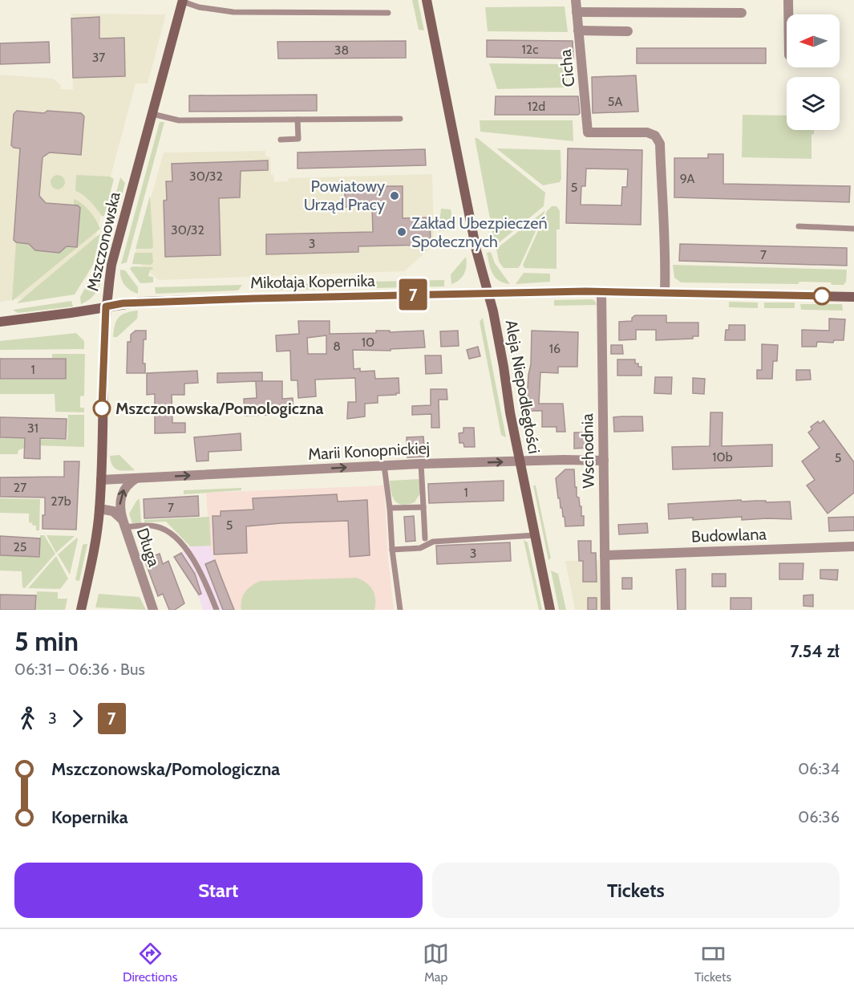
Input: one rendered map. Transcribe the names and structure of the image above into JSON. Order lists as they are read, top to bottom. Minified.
{"streets":{"street":["Cicha","Mszczonowska","Mikołaja Kopernika","Aleja Niepodległości","Marii Konopnickiej","Wschodnia","Budowlana","Długa"]},"crossings":[["Cicha","Mikołaja Kopernika"],["Mszczonowska","Mikołaja Kopernika"],["Mszczonowska","Marii Konopnickiej"],["Mszczonowska","Długa"],["Mikołaja Kopernika","Aleja Niepodległości"],["Mikołaja Kopernika","Wschodnia"],["Aleja Niepodległości","Marii Konopnickiej"],["Marii Konopnickiej","Wschodnia"],["Wschodnia","Budowlana"]],"one_way":["Marii Konopnickiej"],"places":["Powiatowy Urząd Pracy","Zakład Ubezpieczeń Społecznych","Mszczonowska/Pomologiczna"],"lines":["bus line 7"],"house_numbers":["12c","38","37","5A","12d","30/32","9A","5","30/32","3","7","10","8","16","1","31","10b","5","27","1","27b","7","5","25","3"],"north":"left","page":{"on_map":"7","heading":["5 min","06:31 – 06:36 · Bus","7.54 zł"],"legs":["3","7"],"list":[{"name":"Mszczonowska/Pomologiczna","value":"06:34"},{"name":"Kopernika","value":"06:36"}],"buttons":["Start","Tickets"],"tabs":["Directions","Map","Tickets"]}}
